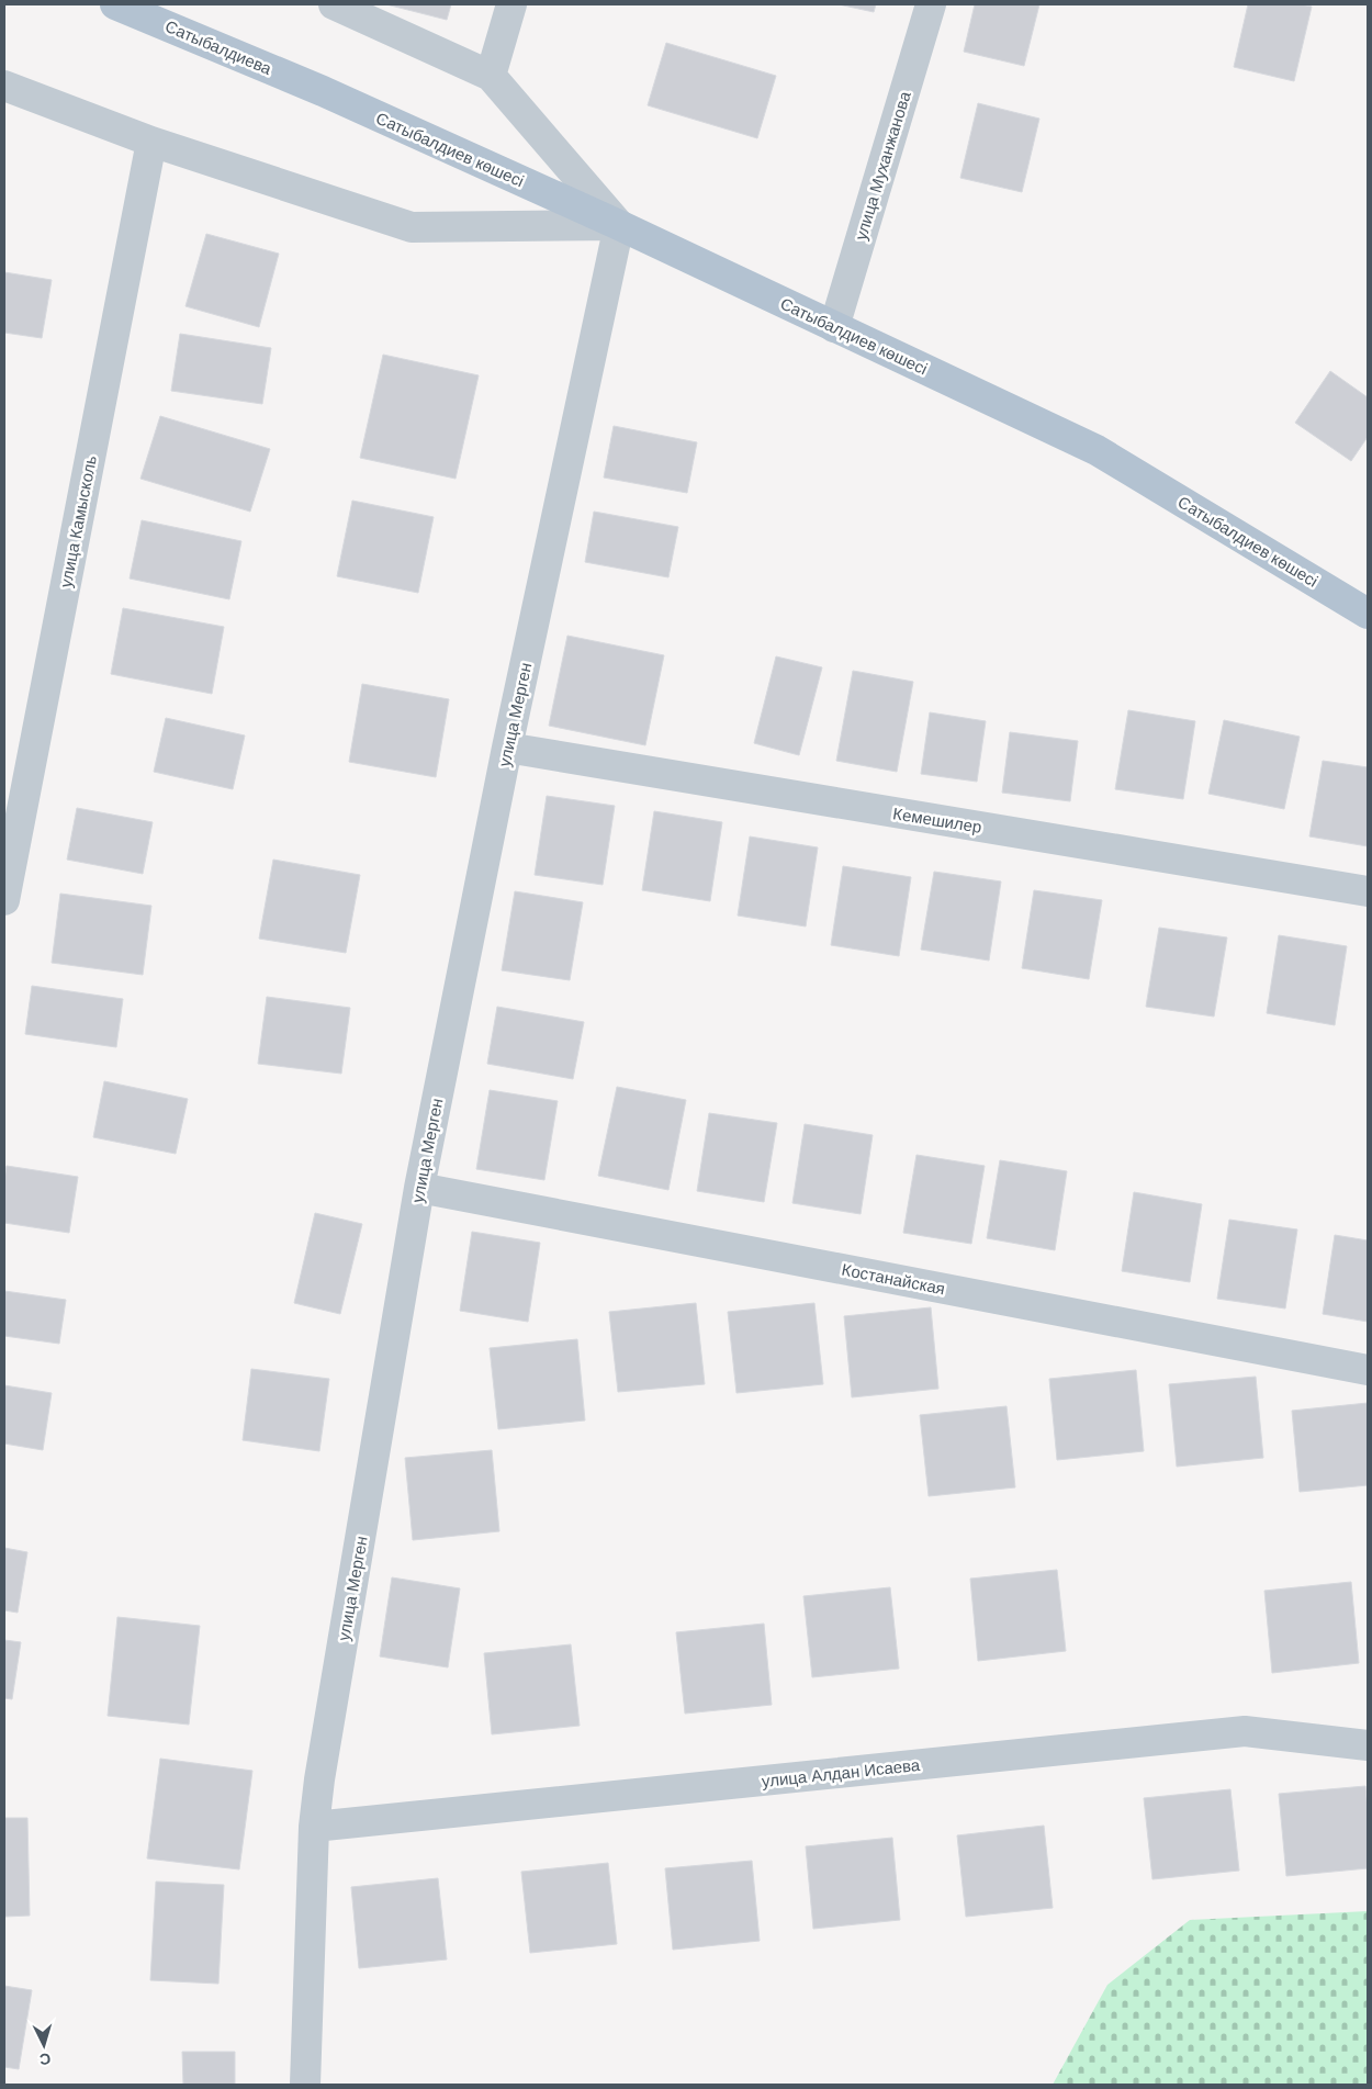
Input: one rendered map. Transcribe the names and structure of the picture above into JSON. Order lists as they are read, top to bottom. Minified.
{"streets":{"main road":["Сатыбалдиева","Сатыбалдиев көшесі"],"street":["улица Муханжанова","улица Камысколь","улица Мерген","Кемешилер","Костанайская","улица Алдан Исаева"]},"crossings":[["Сатыбалдиева","Сатыбалдиев көшесі"],["Сатыбалдиев көшесі","улица Муханжанова"],["Сатыбалдиев көшесі","улица Мерген"],["улица Мерген","Кемешилер"],["улица Мерген","Костанайская"],["улица Мерген","улица Алдан Исаева"]],"north":"bottom"}
